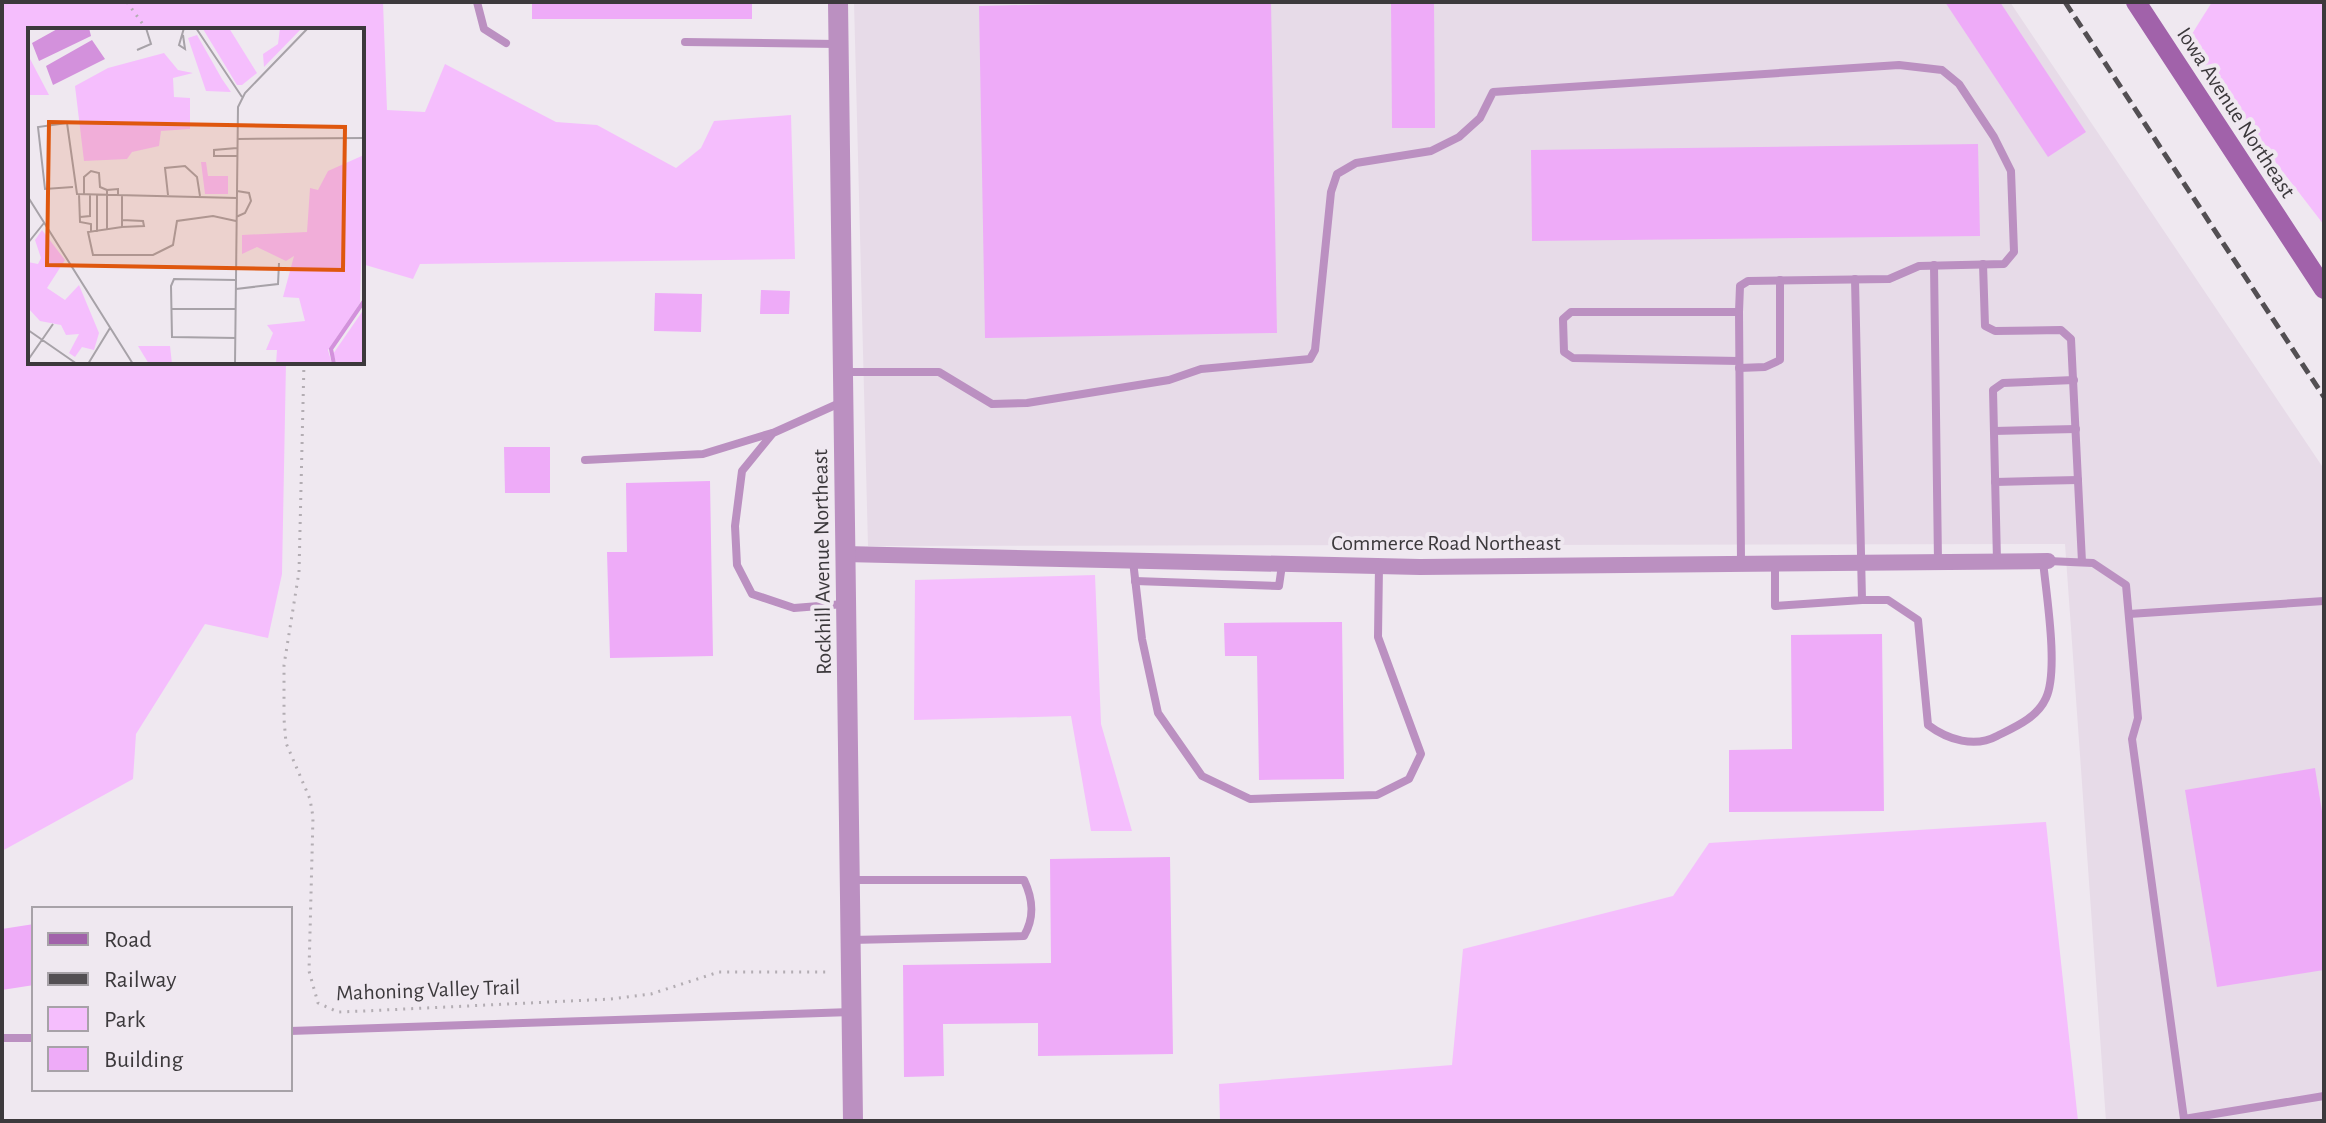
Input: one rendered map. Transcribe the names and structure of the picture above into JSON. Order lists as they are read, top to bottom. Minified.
{"streets":{"main road":["Iowa Avenue Northeast"],"street":["Commerce Road Northeast","Rockhill Avenue Northeast"],"path":["Mahoning Valley Trail"]},"crossings":[["Commerce Road Northeast","Rockhill Avenue Northeast"],["Rockhill Avenue Northeast","Mahoning Valley Trail"]],"legend":["Road","Railway","Park","Building"]}
